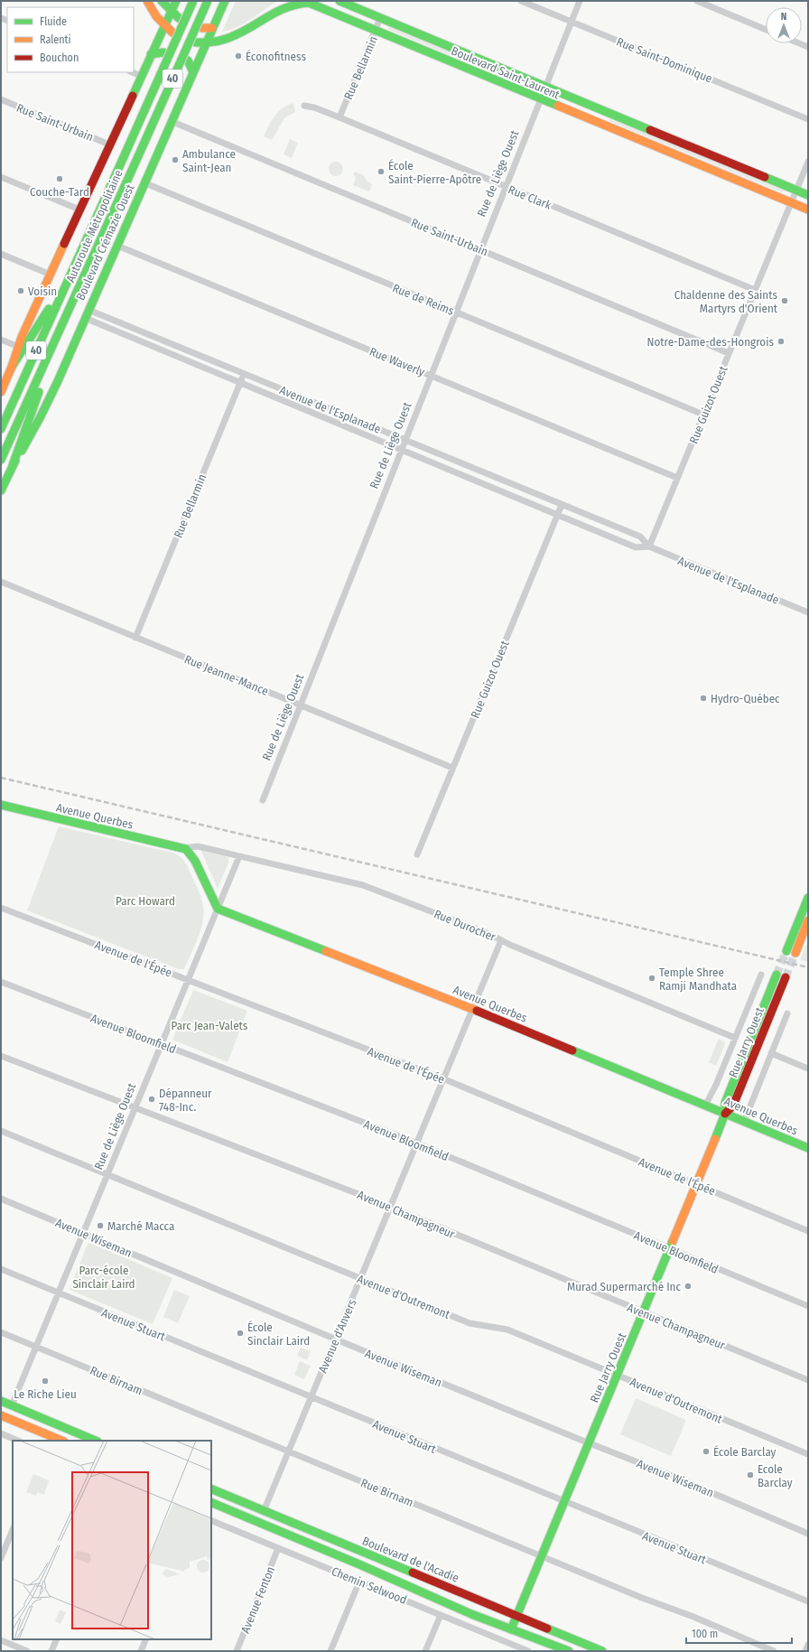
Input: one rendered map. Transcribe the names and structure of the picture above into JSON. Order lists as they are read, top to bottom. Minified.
{"streets":{"main road":["Boulevard Saint-Laurent","40","Autoroute Métropolitaine","Boulevard Crémazie Ouest","Avenue Querbes","Rue Jarry Ouest","Boulevard de l'Acadie"],"street":["Rue Saint-Dominique","Rue Bellarmin","Rue Saint-Urbain","Rue de Liège Ouest","Rue Clark","Rue de Reims","Rue Waverly","Rue Guizot Ouest","Avenue de l'Esplanade","Rue Jeanne-Mance","Rue Durocher","Avenue de l'Épée","Avenue Bloomfield","Avenue Champagneur","Avenue Wiseman","Avenue d'Outremont","Avenue Stuart","Avenue d'Anvers","Rue Birnam","Chemin Selwood","Avenue Fenton"]},"crossings":[["Rue Saint-Dominique","Rue de Liège Ouest"],["Rue Bellarmin","Boulevard Saint-Laurent"],["Rue Bellarmin","Rue Clark"],["Rue Bellarmin","Avenue de l'Esplanade"],["Rue Bellarmin","Rue Jeanne-Mance"],["Boulevard Saint-Laurent","Rue de Liège Ouest"],["Boulevard Saint-Laurent","Boulevard Crémazie Ouest"],["Boulevard Saint-Laurent","Rue Guizot Ouest"],["Rue Saint-Urbain","Rue de Liège Ouest"],["Rue Saint-Urbain","Boulevard Crémazie Ouest"],["Rue Saint-Urbain","Rue Guizot Ouest"],["Rue de Liège Ouest","Rue Clark"],["Rue de Liège Ouest","Rue de Reims"],["Rue de Liège Ouest","Rue Waverly"],["Rue de Liège Ouest","Avenue de l'Esplanade"],["Rue de Liège Ouest","Rue Jeanne-Mance"],["Rue de Liège Ouest","Avenue Querbes"],["Rue de Liège Ouest","Rue Durocher"],["Rue de Liège Ouest","Avenue de l'Épée"],["Rue de Liège Ouest","Avenue Bloomfield"],["Rue de Liège Ouest","Avenue Champagneur"],["Rue de Liège Ouest","Avenue Wiseman"],["Rue de Liège Ouest","Avenue d'Outremont"],["Rue de Liège Ouest","Avenue Stuart"],["Rue de Liège Ouest","Rue Birnam"],["Rue Clark","Rue Guizot Ouest"],["Boulevard Crémazie Ouest","Rue de Reims"],["Boulevard Crémazie Ouest","Rue Waverly"],["Boulevard Crémazie Ouest","Avenue de l'Esplanade"],["Rue de Reims","Rue Guizot Ouest"],["Rue Waverly","Rue Guizot Ouest"],["Rue Guizot Ouest","Avenue de l'Esplanade"],["Rue Guizot Ouest","Rue Jeanne-Mance"],["Avenue Querbes","Rue Durocher"],["Avenue Querbes","Rue Jarry Ouest"],["Avenue Querbes","Avenue d'Anvers"],["Rue Durocher","Rue Jarry Ouest"],["Rue Durocher","Avenue d'Anvers"],["Avenue de l'Épée","Rue Jarry Ouest"],["Avenue de l'Épée","Avenue d'Anvers"],["Avenue Bloomfield","Rue Jarry Ouest"],["Avenue Bloomfield","Avenue d'Anvers"],["Rue Jarry Ouest","Avenue Champagneur"],["Rue Jarry Ouest","Avenue Wiseman"],["Rue Jarry Ouest","Avenue d'Outremont"],["Rue Jarry Ouest","Avenue Stuart"],["Rue Jarry Ouest","Rue Birnam"],["Rue Jarry Ouest","Boulevard de l'Acadie"],["Avenue Champagneur","Avenue d'Anvers"],["Avenue Wiseman","Avenue d'Anvers"],["Avenue d'Outremont","Avenue d'Anvers"],["Avenue Stuart","Avenue d'Anvers"],["Avenue d'Anvers","Rue Birnam"],["Avenue d'Anvers","Boulevard de l'Acadie"],["Chemin Selwood","Avenue Fenton"]],"parks":["Parc Howard","Parc Jean-Valets","Parc-école Sinclair Laird"],"places":["Éconofitness","Ambulance Saint-Jean","École Saint-Pierre-Apôtre","Couche-Tard","Voisin","Chaldenne des Saints Martyrs d'Orient","Notre-Dame-des-Hongrois","Hydro-Québec","Temple Shree Ramji Mandhata","Dépanneur 748-Inc.","Marché Macca","Murad Supermarché Inc","École Sinclair Laird","Le Riche Lieu","École Barclay","Ecole Barclay"],"legend":["Fluide","Ralenti","Bouchon"],"scale_bar":"100 m","north":"top"}
